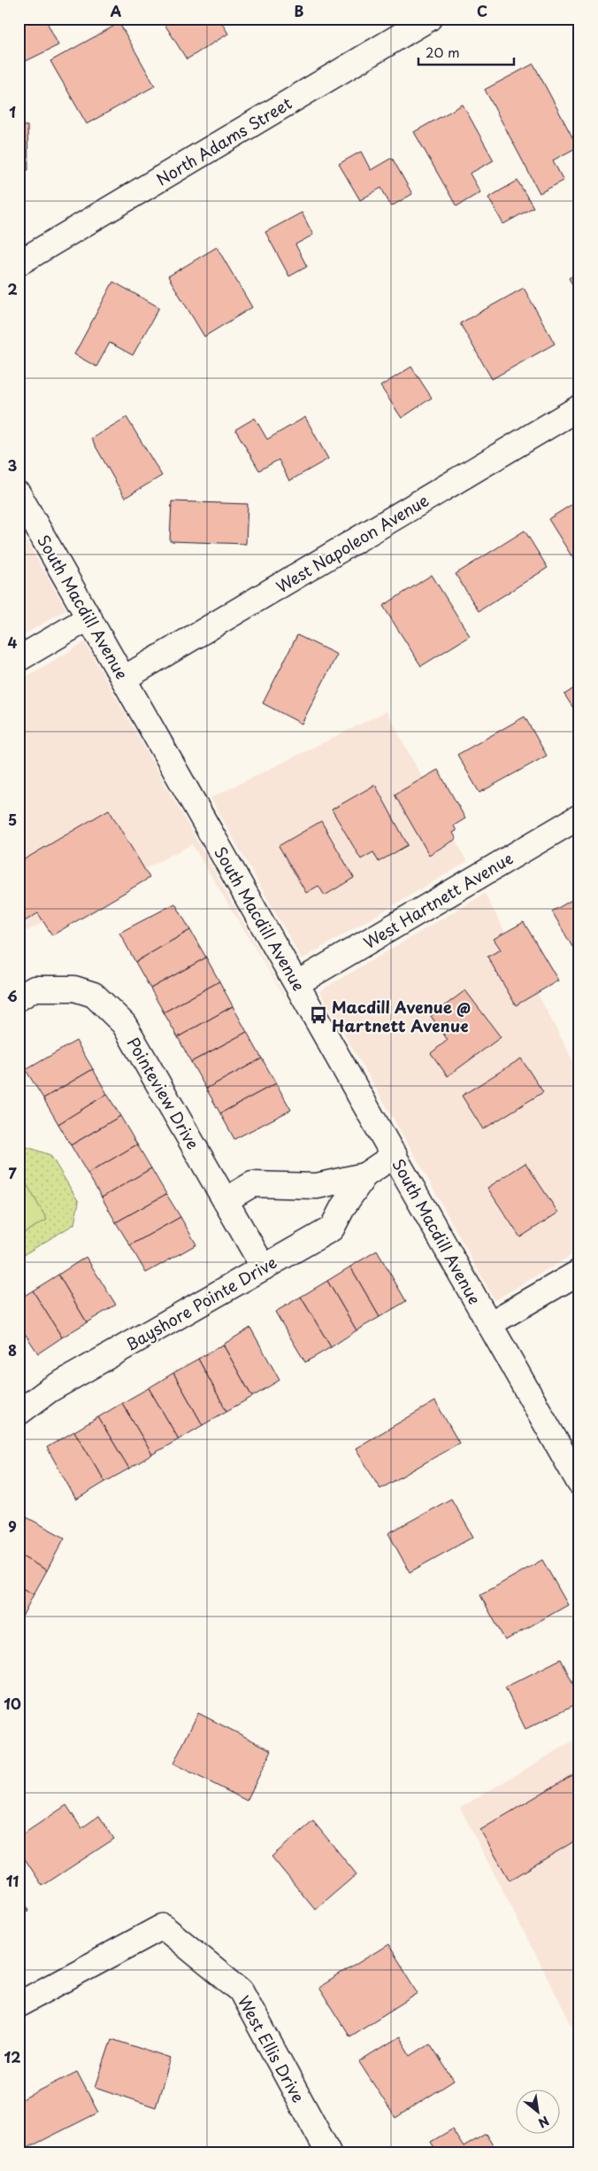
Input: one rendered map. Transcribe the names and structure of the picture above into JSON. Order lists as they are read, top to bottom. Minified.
{"streets":{"street":["North Adams Street","West Napoleon Avenue","South Macdill Avenue","West Hartnett Avenue","Pointeview Drive","Bayshore Pointe Drive","West Ellis Drive"]},"crossings":[["West Napoleon Avenue","South Macdill Avenue"],["South Macdill Avenue","West Hartnett Avenue"],["South Macdill Avenue","Bayshore Pointe Drive"],["Pointeview Drive","Bayshore Pointe Drive"]],"places":{"bus stop":["Macdill Avenue @ Hartnett Avenue"]},"scale_bar":"20 m","north":"bottom right","grid":{"columns":["A","B","C"],"rows":["1","2","3","4","5","6","7","8","9","10","11","12"]}}
